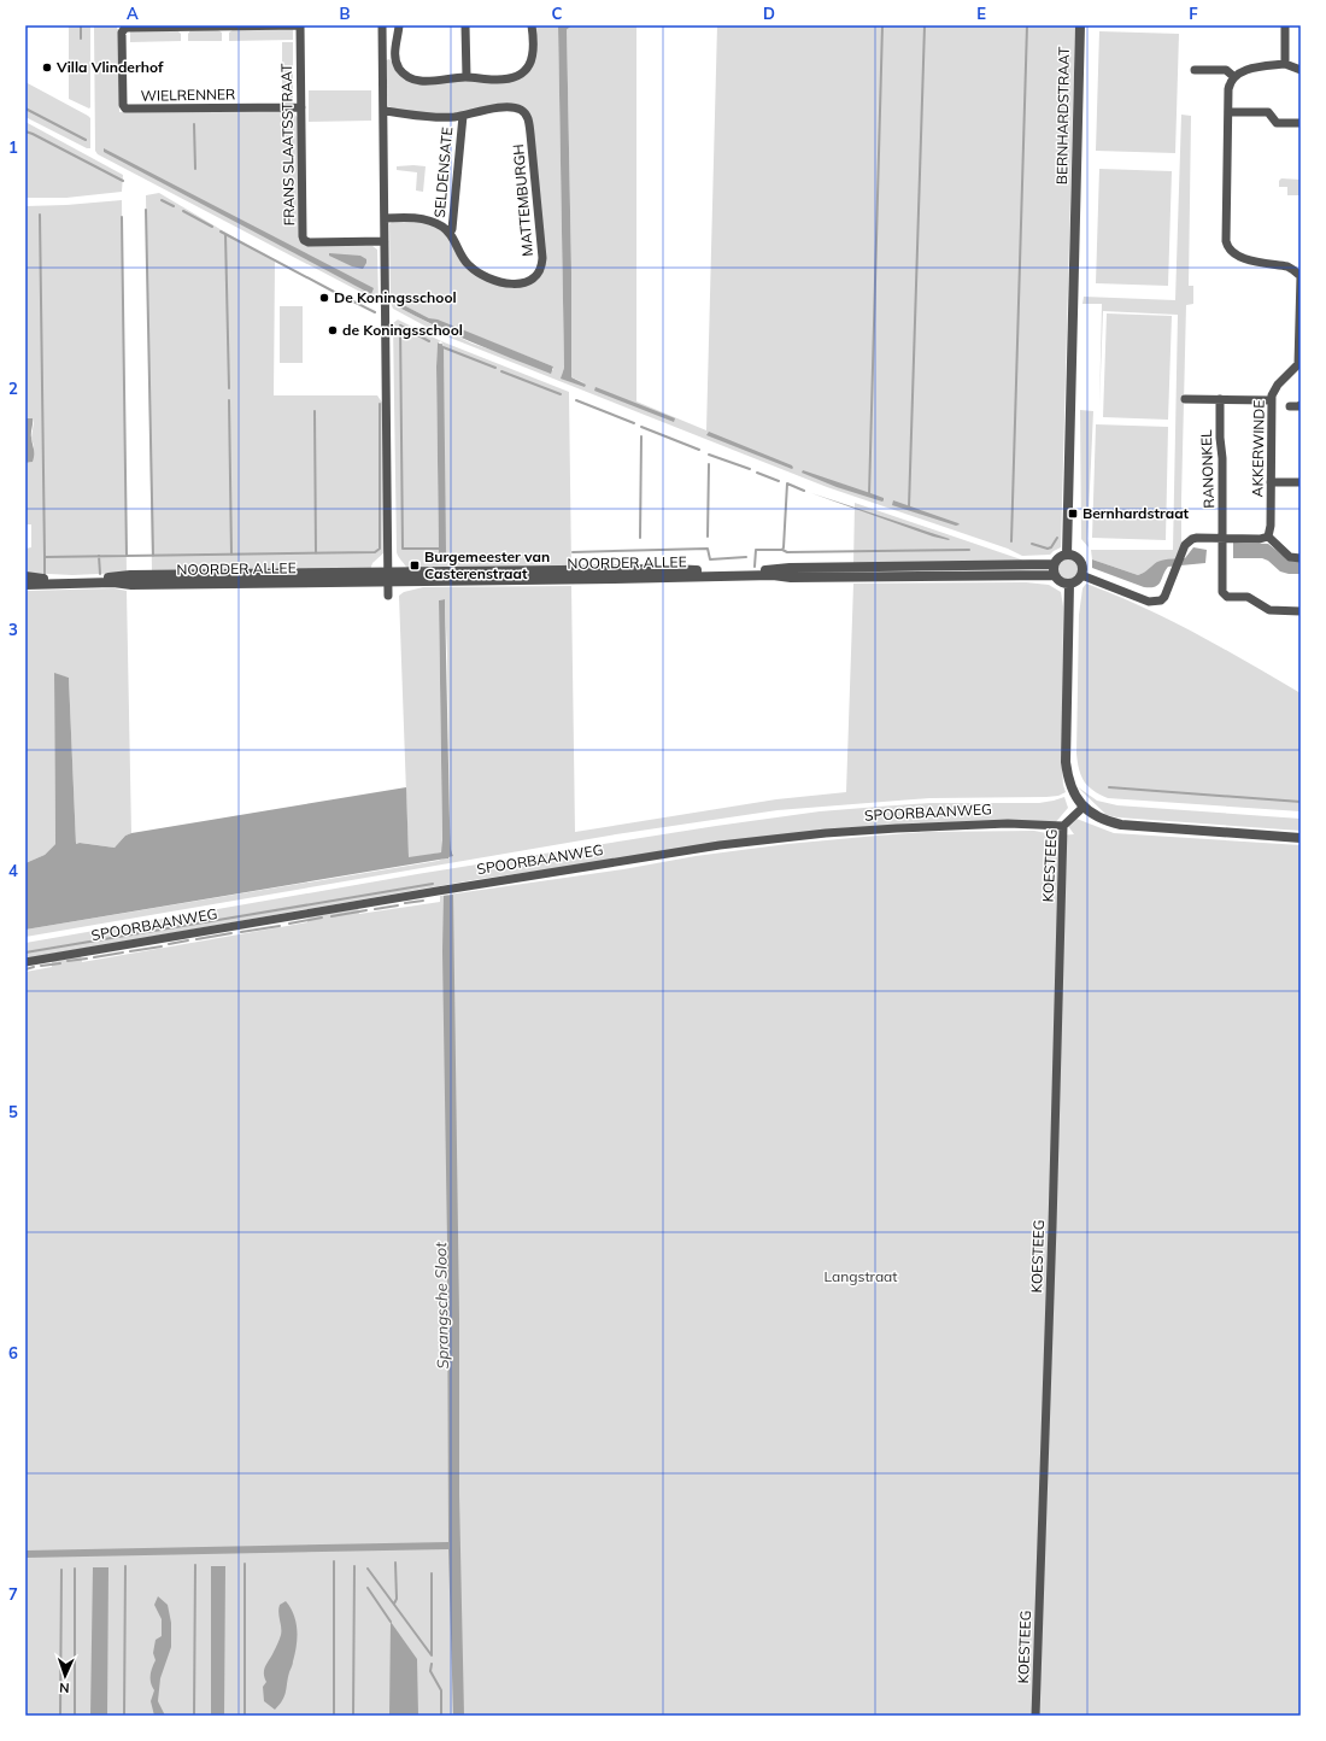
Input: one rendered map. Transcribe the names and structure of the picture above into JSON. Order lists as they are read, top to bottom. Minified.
{"streets":{"street":["WIELRENNER","BERNHARDSTRAAT","FRANS SLAATSSTRAAT","SELDENSATE","MATTEMBURGH","AKKERWINDE","RANONKEL","NOORDER ALLEE","SPOORBAANWEG","KOESTEEG"]},"crossings":[["WIELRENNER","FRANS SLAATSSTRAAT"],["BERNHARDSTRAAT","NOORDER ALLEE"],["SELDENSATE","MATTEMBURGH"],["SPOORBAANWEG","KOESTEEG"]],"water":["Sprangsche Sloot"],"parks":["Langstraat"],"places":{"other":["Villa Vlinderhof","De Koningsschool","de Koningsschool"],"transit":["Bernhardstraat","Burgemeester van Casterenstraat"]},"north":"bottom","grid":{"columns":["A","B","C","D","E","F"],"rows":["1","2","3","4","5","6","7"]}}
